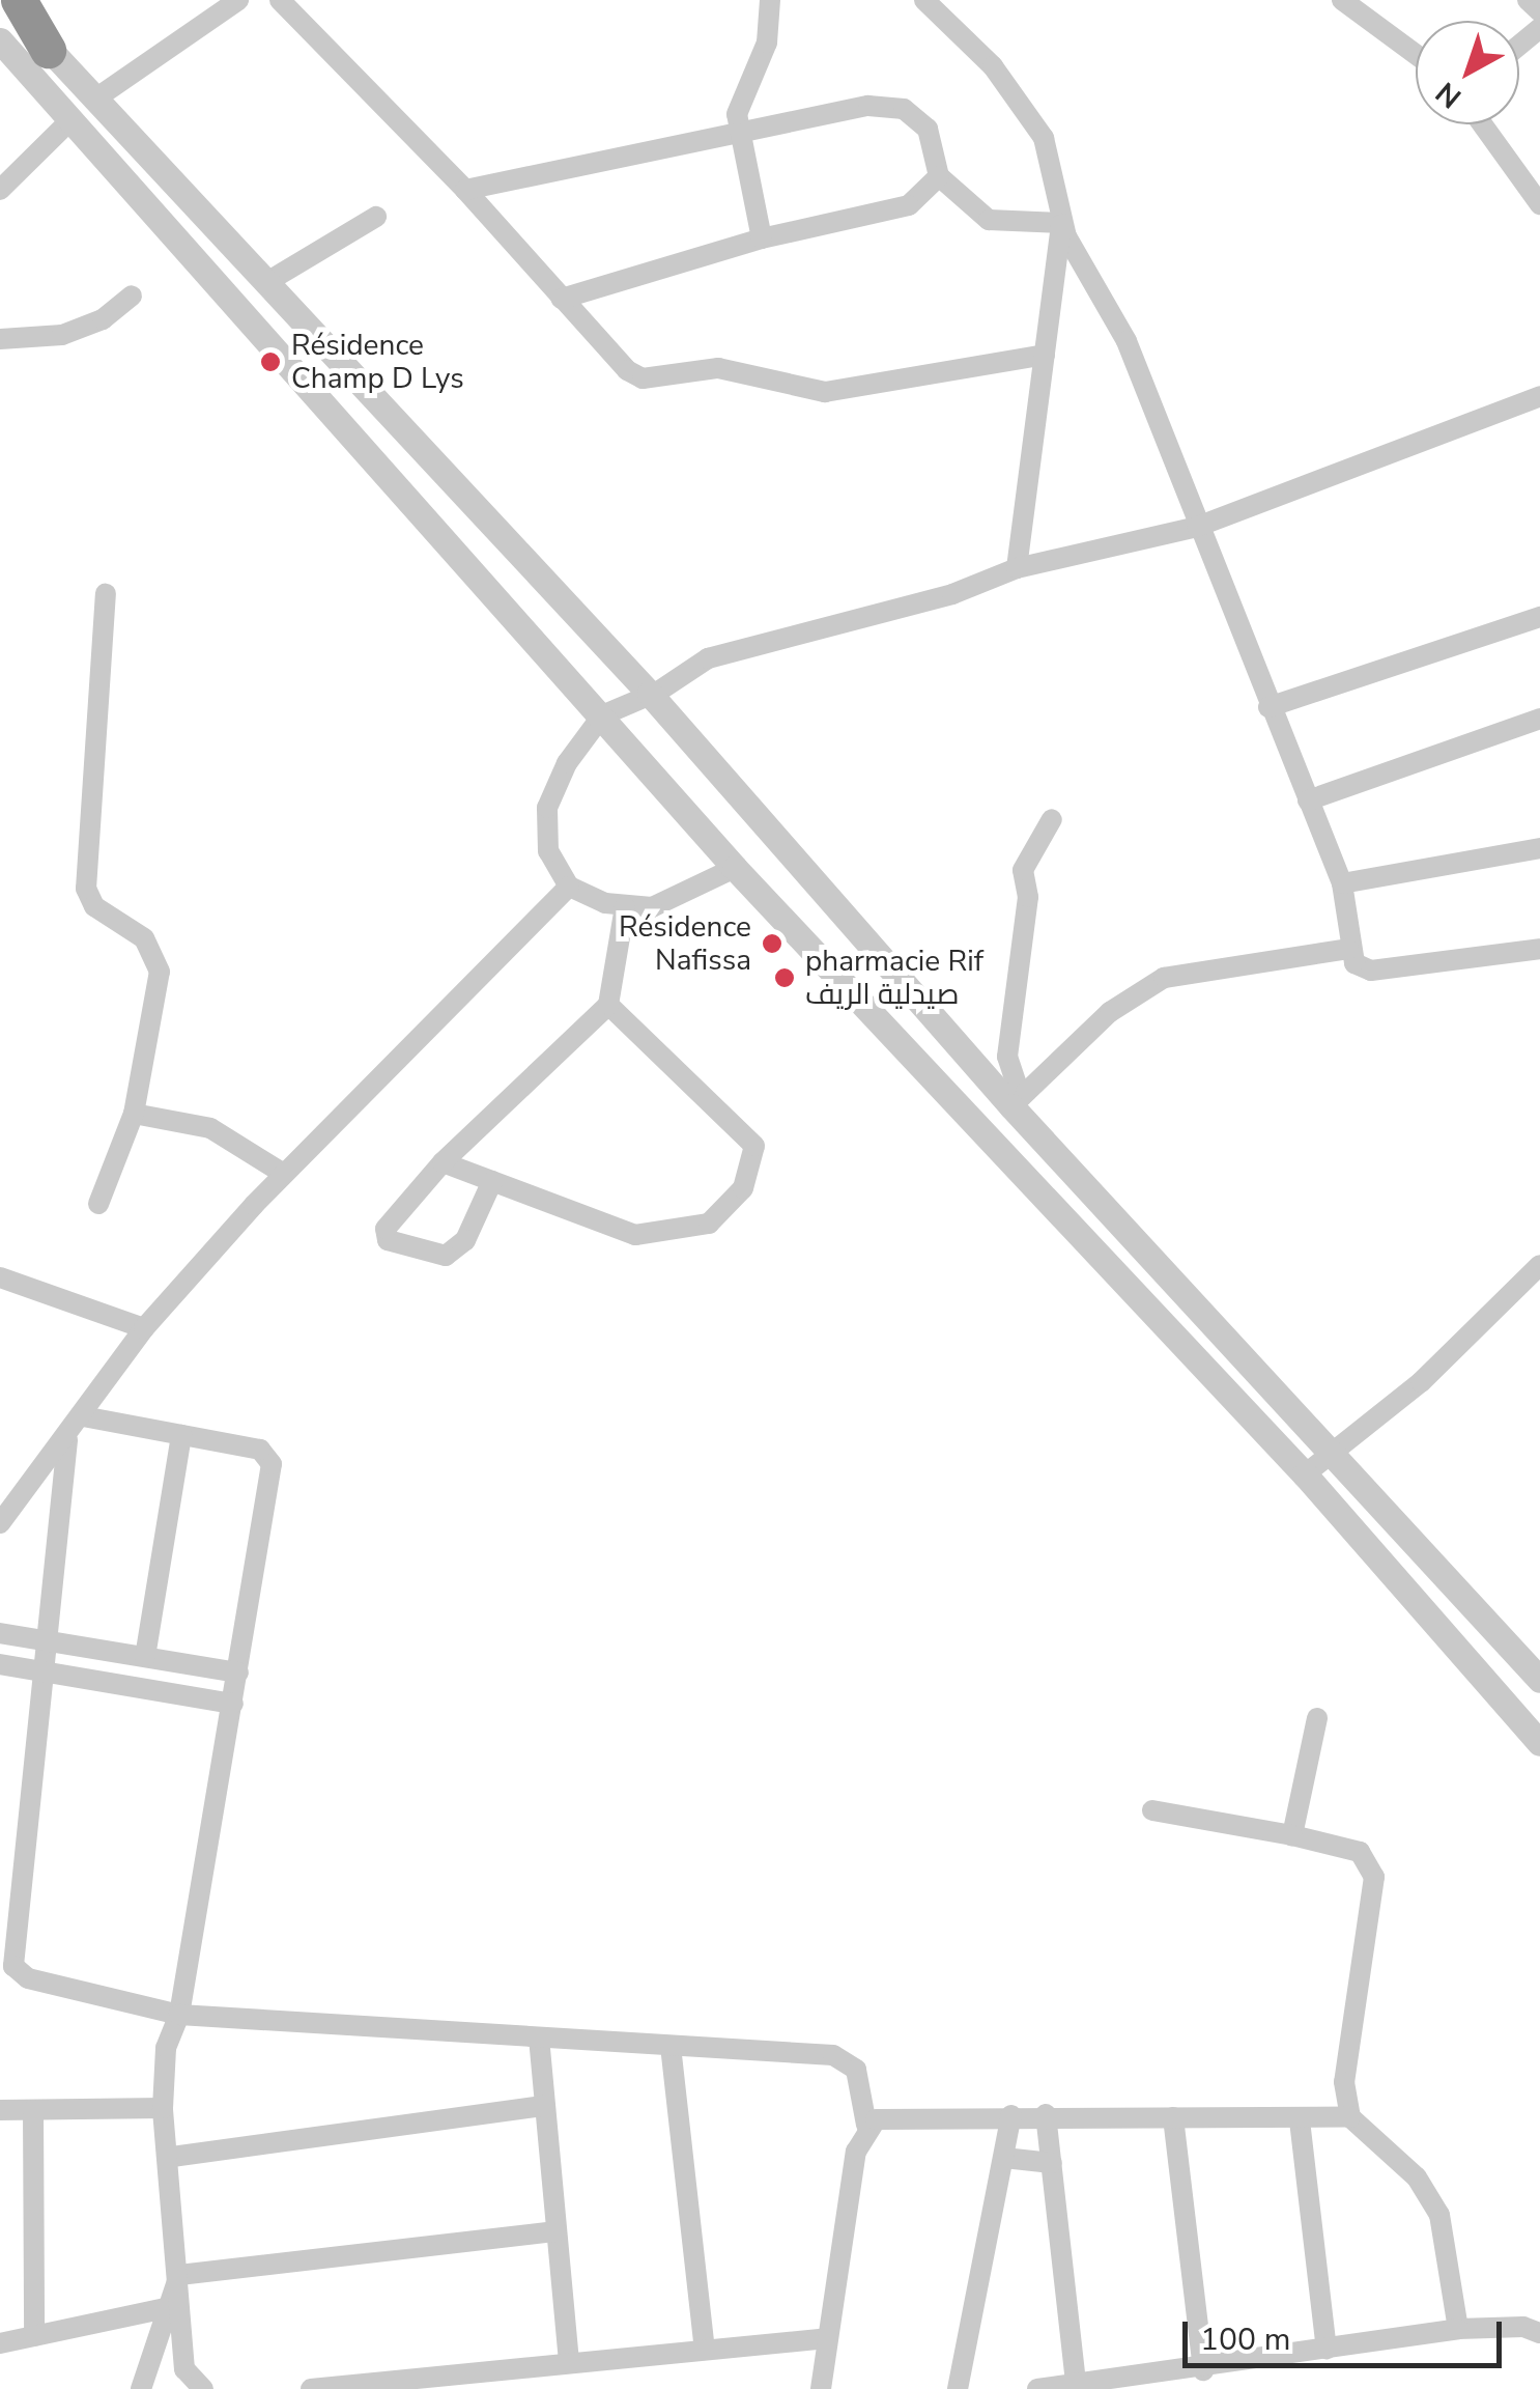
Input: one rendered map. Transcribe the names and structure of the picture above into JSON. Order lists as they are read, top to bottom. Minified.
{"places":["Résidence Champ D Lys","Résidence Nafissa","pharmacie Rif صيدلية الريف"],"scale_bar":"100 m","north":"bottom left"}
